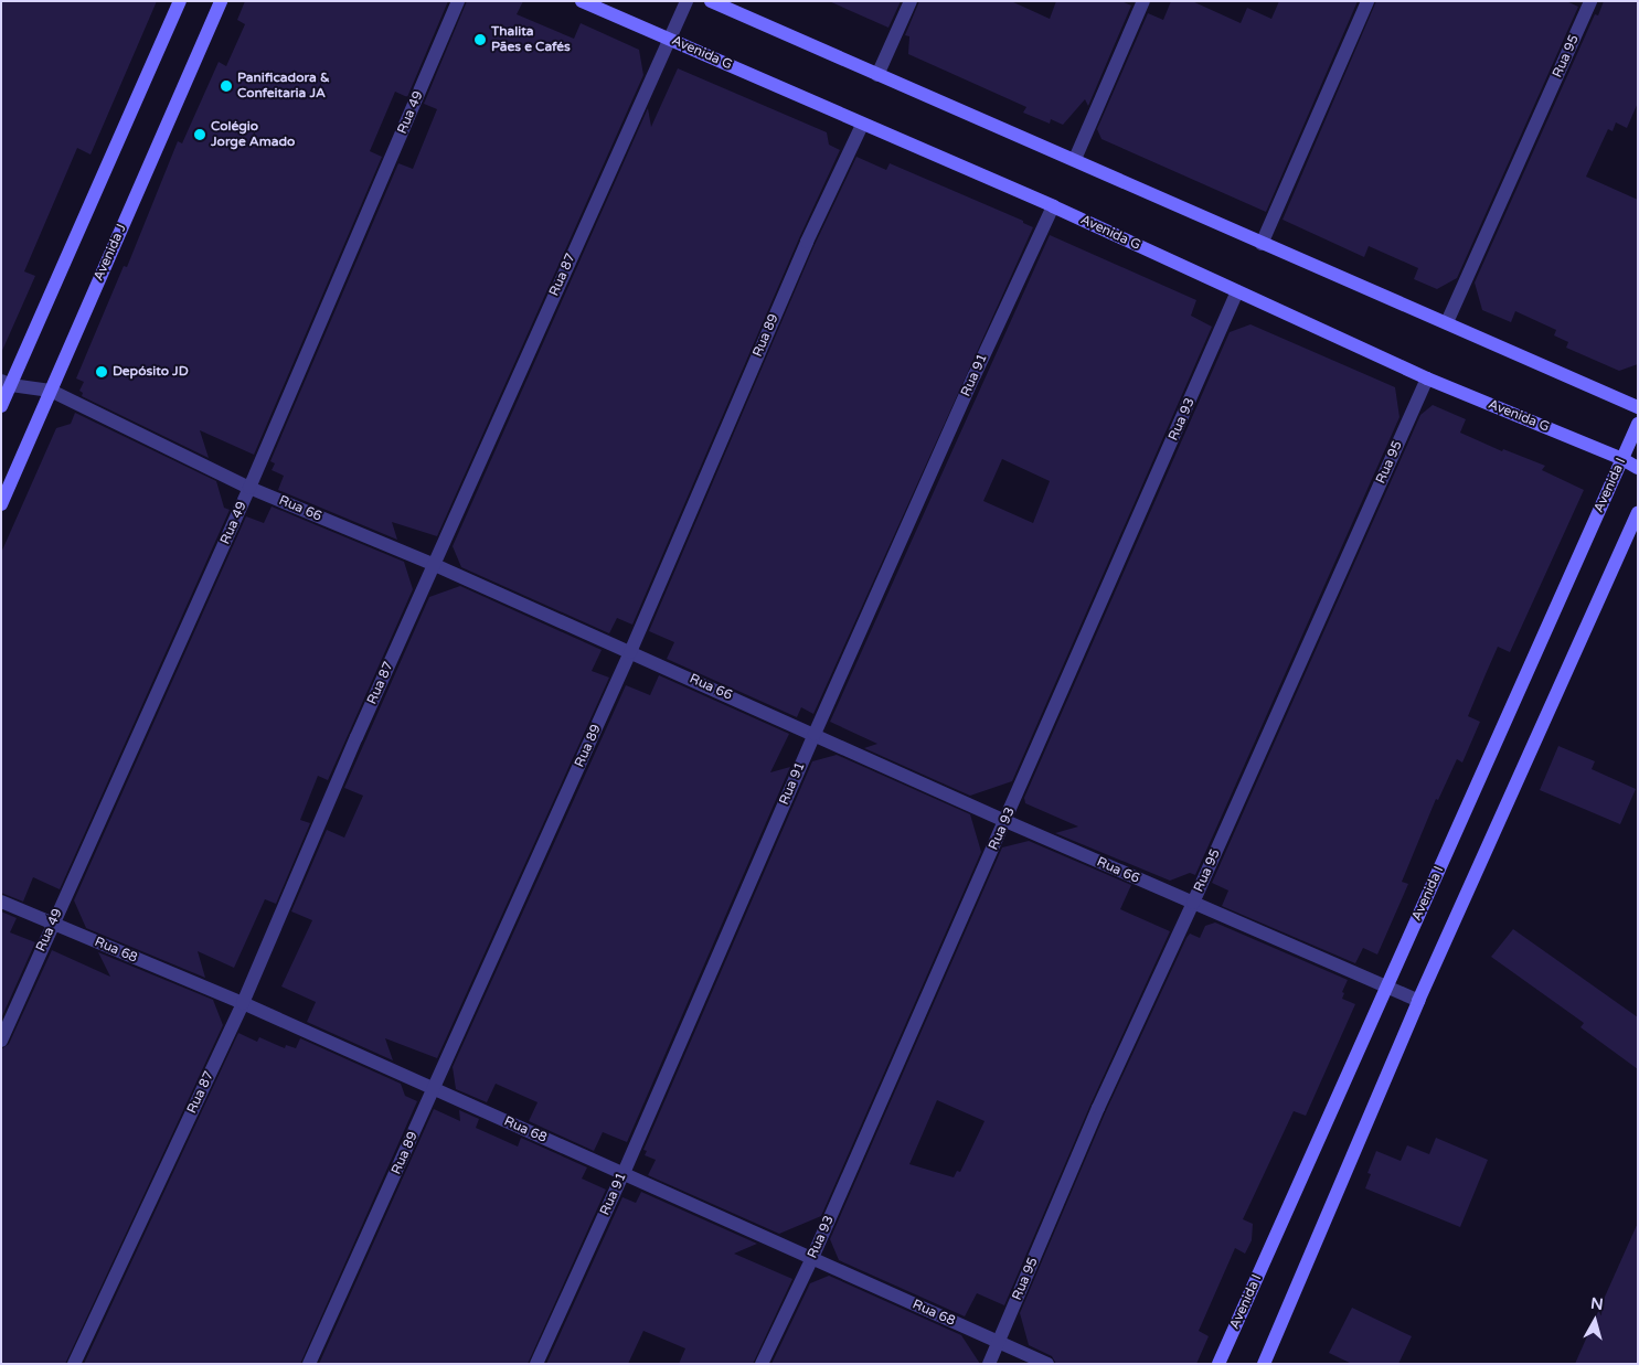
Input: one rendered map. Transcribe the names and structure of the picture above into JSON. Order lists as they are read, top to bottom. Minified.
{"streets":{"street":["Avenida G","Rua 95","Rua 49","Avenida J","Rua 87","Rua 89","Rua 91","Rua 93","Avenida I","Rua 66","Rua 68"]},"crossings":[["Avenida G","Rua 95"],["Avenida G","Rua 87"],["Avenida G","Rua 89"],["Avenida G","Rua 91"],["Avenida G","Rua 93"],["Avenida G","Avenida I"],["Rua 95","Rua 66"],["Rua 95","Rua 68"],["Rua 49","Rua 66"],["Rua 49","Rua 68"],["Avenida J","Rua 66"],["Rua 87","Rua 66"],["Rua 87","Rua 68"],["Rua 89","Rua 66"],["Rua 89","Rua 68"],["Rua 91","Rua 66"],["Rua 91","Rua 68"],["Rua 93","Rua 66"],["Rua 93","Rua 68"],["Avenida I","Rua 66"]],"places":["Thalita Pães e Cafés","Panificadora & Confeitaria JA","Colégio Jorge Amado","Depósito JD"],"north":"top"}
